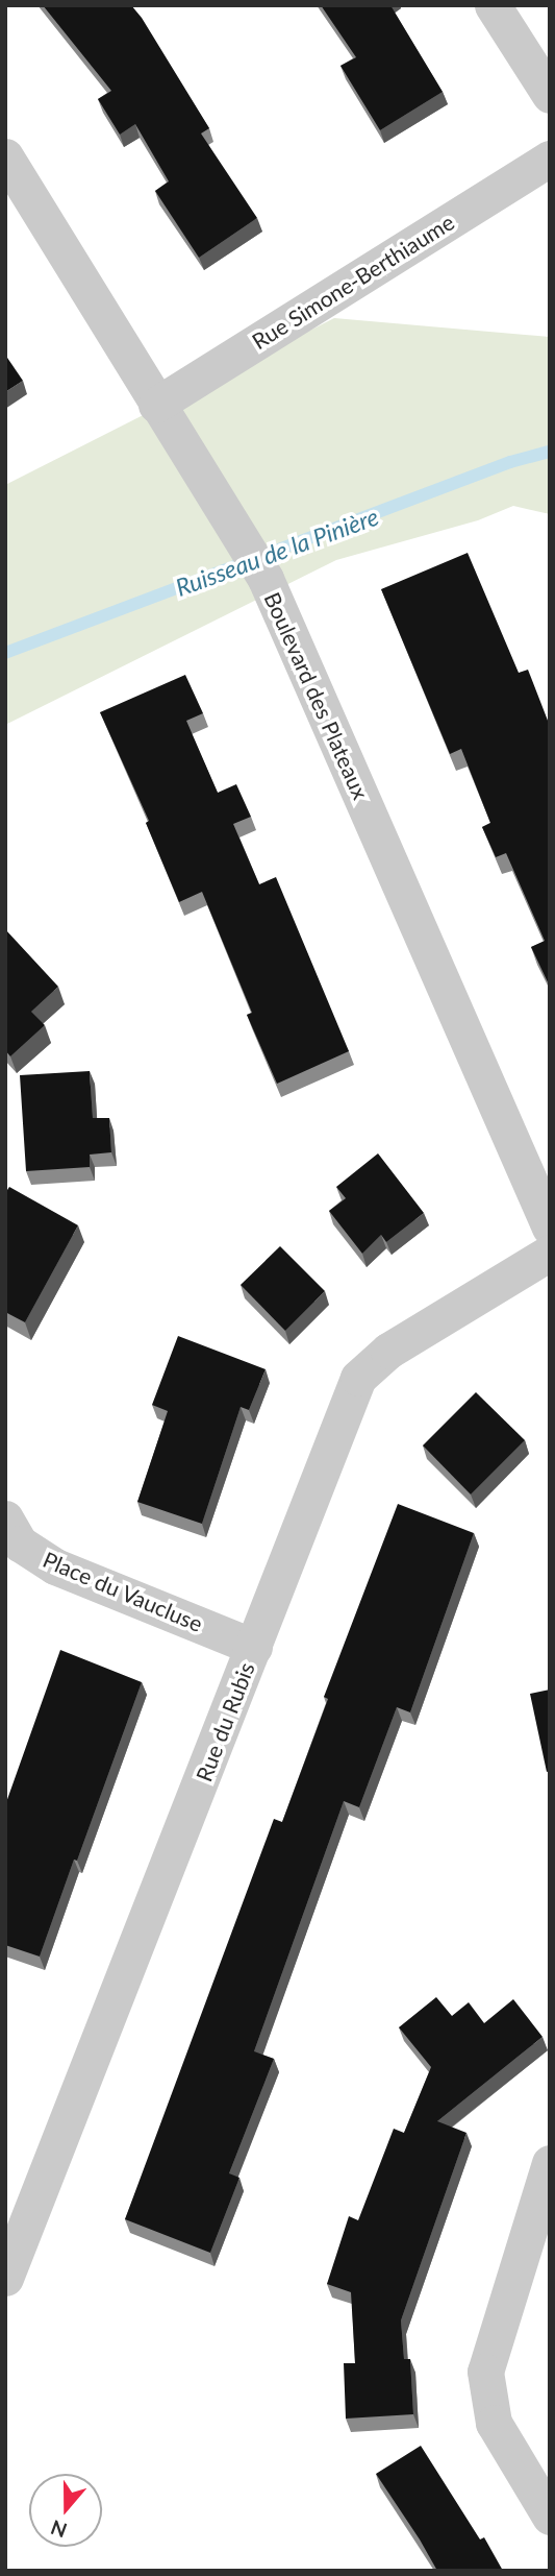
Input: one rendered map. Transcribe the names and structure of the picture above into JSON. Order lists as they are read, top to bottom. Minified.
{"streets":{"street":["Rue Simone-Berthiaume","Boulevard des Plateaux","Place du Vaucluse","Rue du Rubis"]},"crossings":[["Rue Simone-Berthiaume","Boulevard des Plateaux"],["Place du Vaucluse","Rue du Rubis"]],"water":["Ruisseau de la Pinière"],"north":"bottom"}
